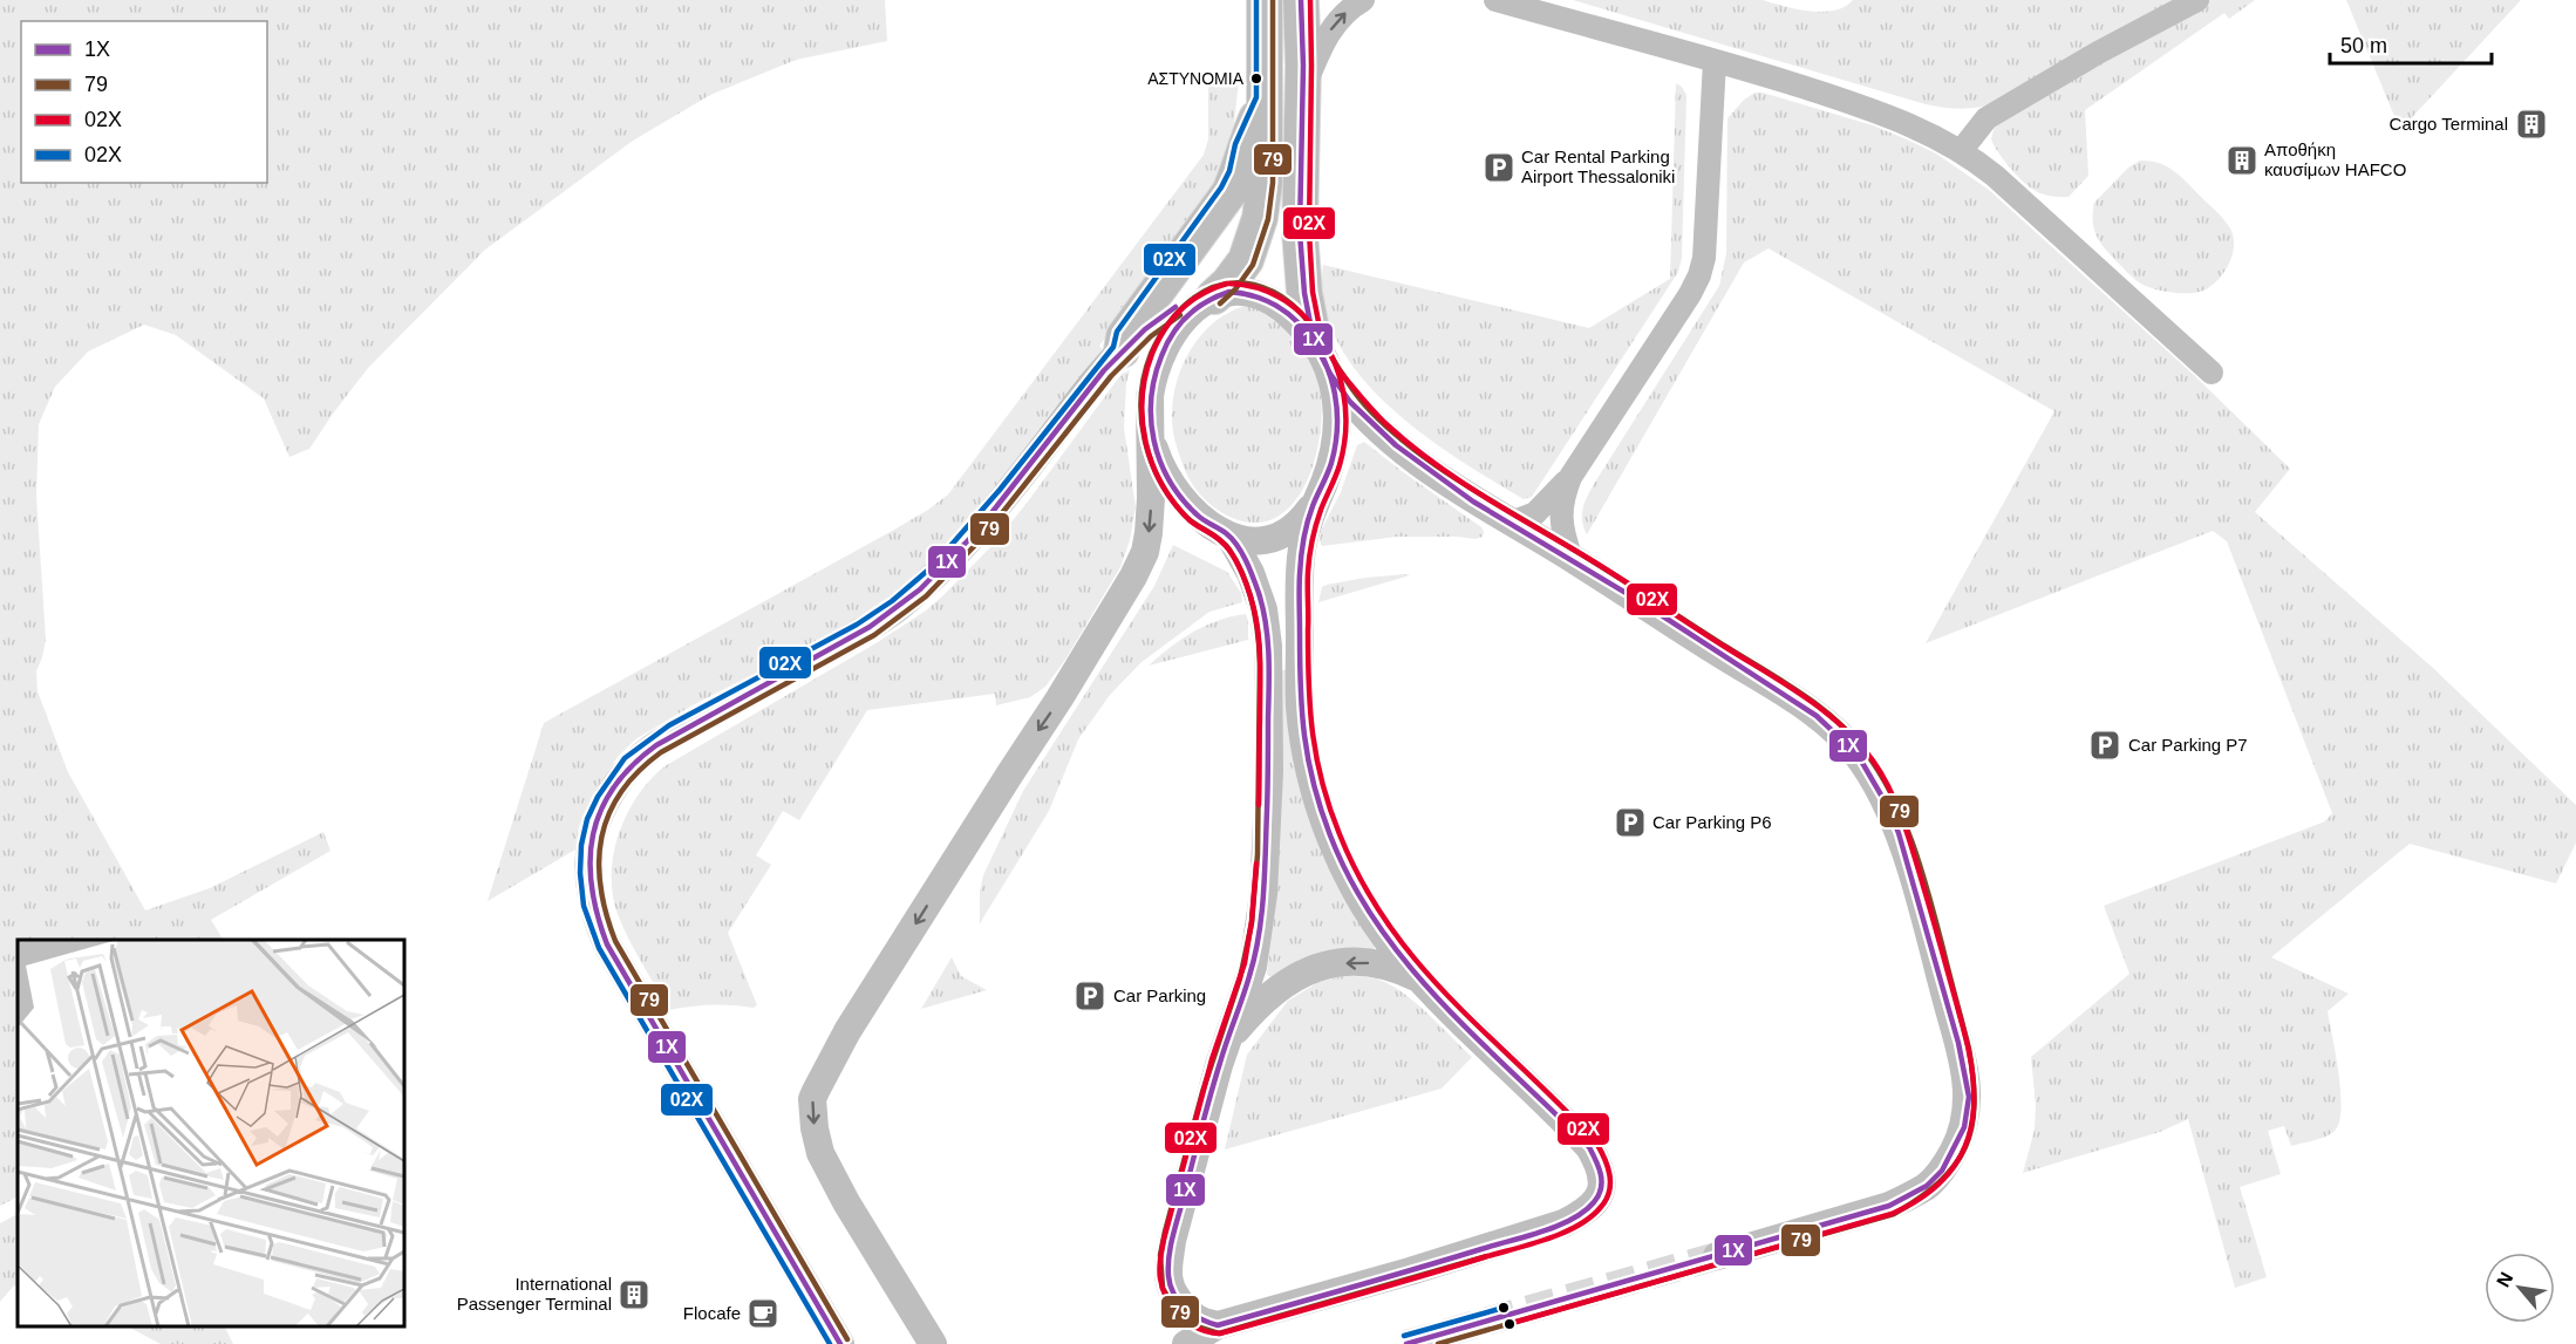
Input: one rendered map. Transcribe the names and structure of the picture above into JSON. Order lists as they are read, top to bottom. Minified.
{"places":{"other":["ΑΣΤΥΝΟΜΙΑ"],"building":["Cargo Terminal","Αποθήκη καυσίμων HAFCO","International Passenger Terminal"],"parking":["Car Rental Parking Airport Thessaloniki","Car Parking P7","Car Parking P6","Car Parking"],"cafe":["Flocafe"]},"lines":["transit line 1Χ","transit line 79","transit line 02Χ","transit line 02X"],"legend":["1Χ","79","02Χ","02X"],"scale_bar":"50 m","north":"top left"}
